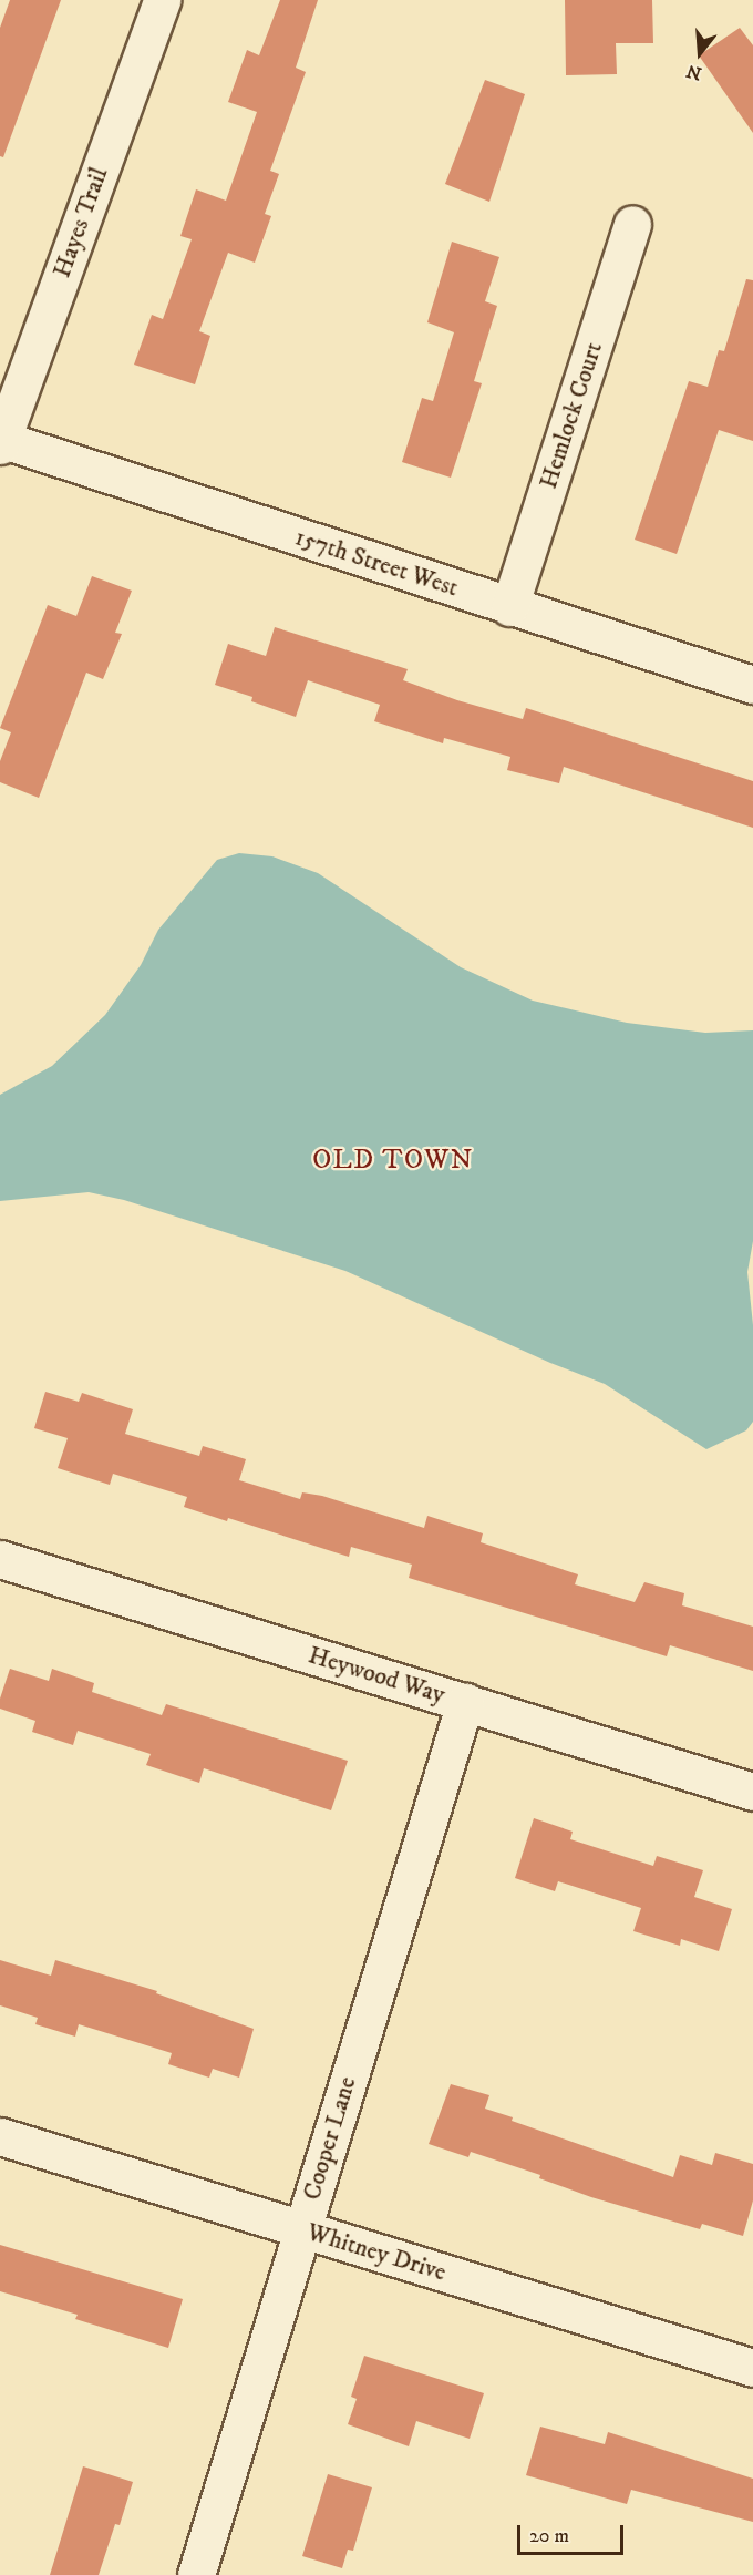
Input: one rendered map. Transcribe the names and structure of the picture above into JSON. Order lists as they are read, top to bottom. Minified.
{"streets":{"street":["Hayes Trail","Hemlock Court","157th Street West","Heywood Way","Cooper Lane","Whitney Drive"]},"crossings":[["Hayes Trail","157th Street West"],["Hemlock Court","157th Street West"],["Heywood Way","Cooper Lane"],["Cooper Lane","Whitney Drive"]],"districts":["OLD TOWN"],"scale_bar":"20 m","north":"bottom"}
